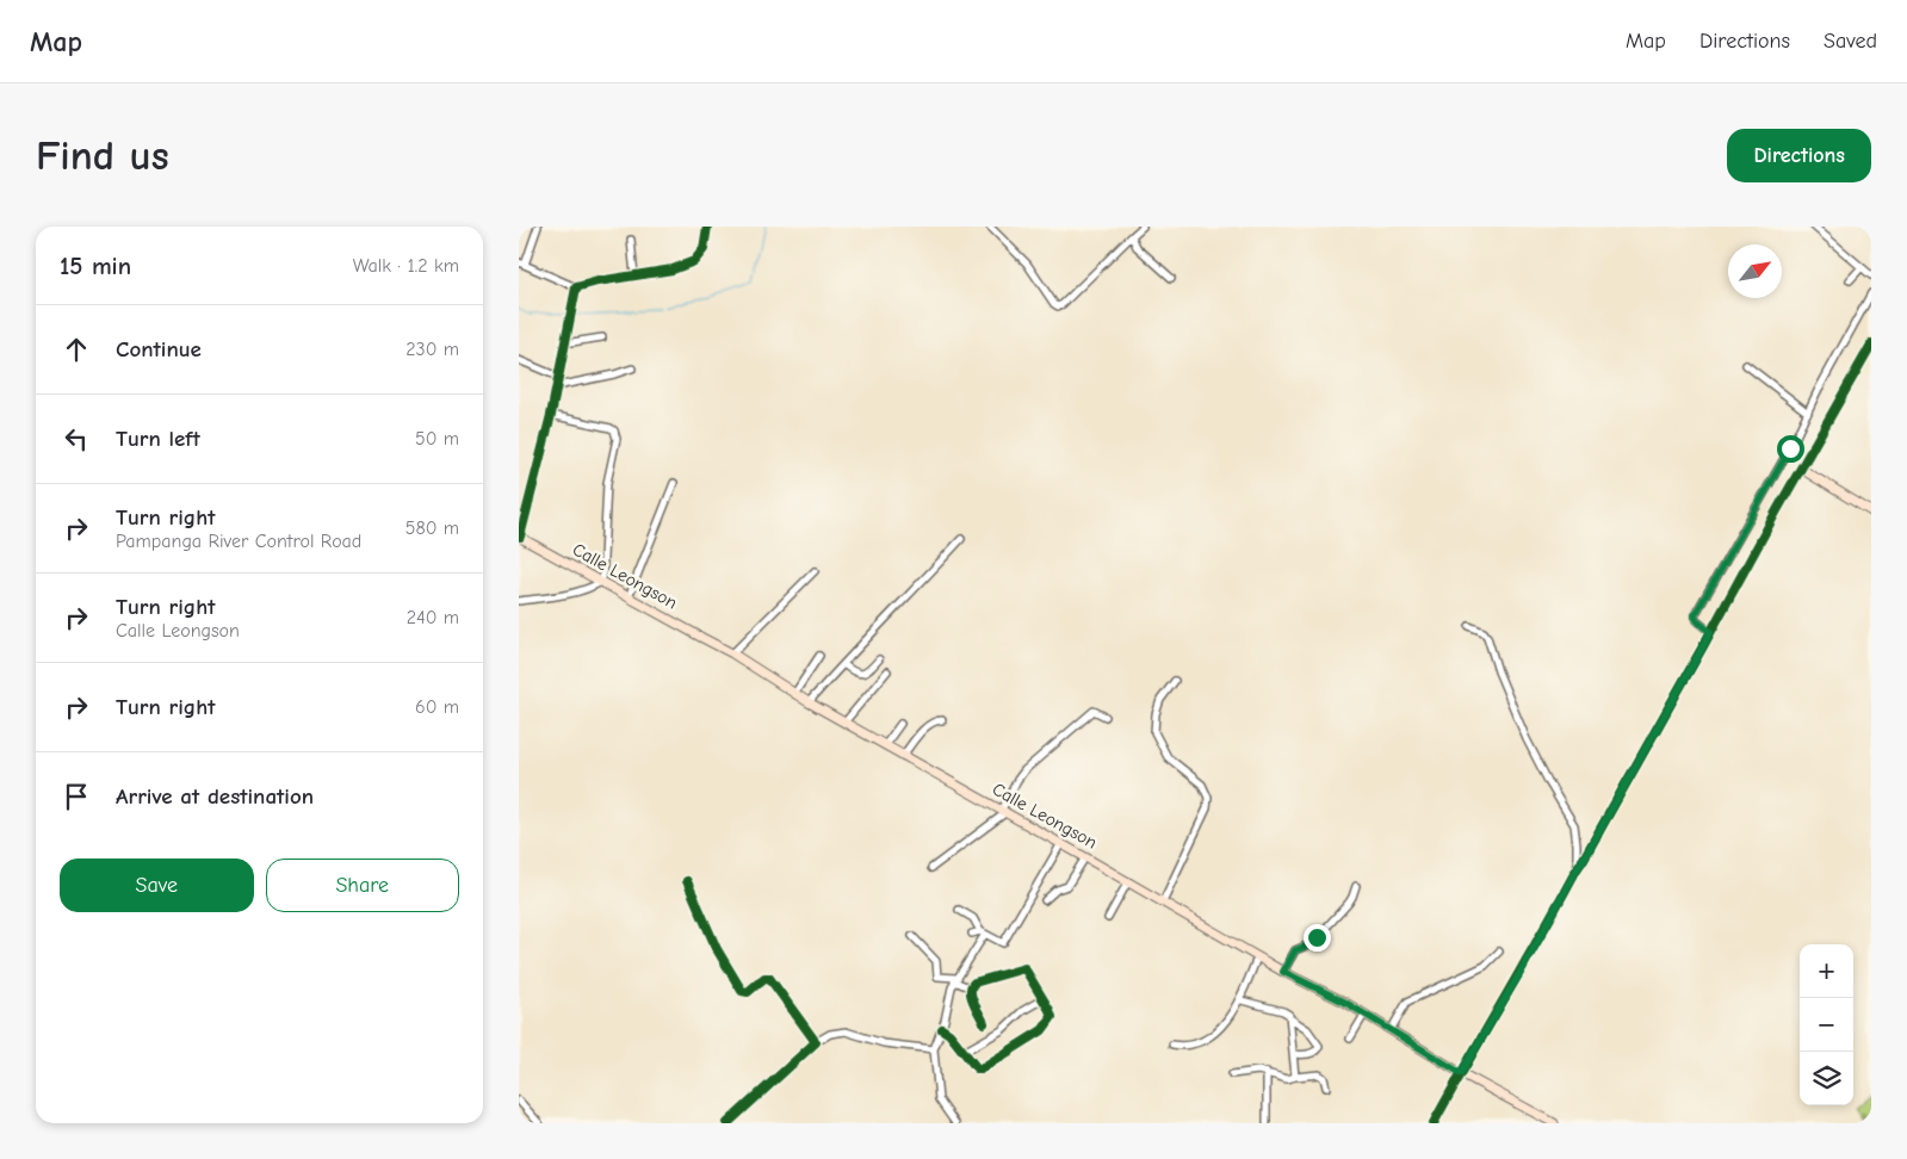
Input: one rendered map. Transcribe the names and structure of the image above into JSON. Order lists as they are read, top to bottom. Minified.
{"streets":{"street":["Calle Leongson"]},"north":"top right","page":{"header":"Map","nav":["Map","Directions","Saved"],"buttons":["Directions",["Save","Share"]],"title":"Find us","heading":["15 min","Walk · 1.2 km"],"list":[["Continue","230 m"],["Turn left","50 m"],["Turn right","Pampanga River Control Road","580 m"],["Turn right","Calle Leongson","240 m"],["Turn right","60 m"],"Arrive at destination"],"map_buttons":["+","−"]}}
